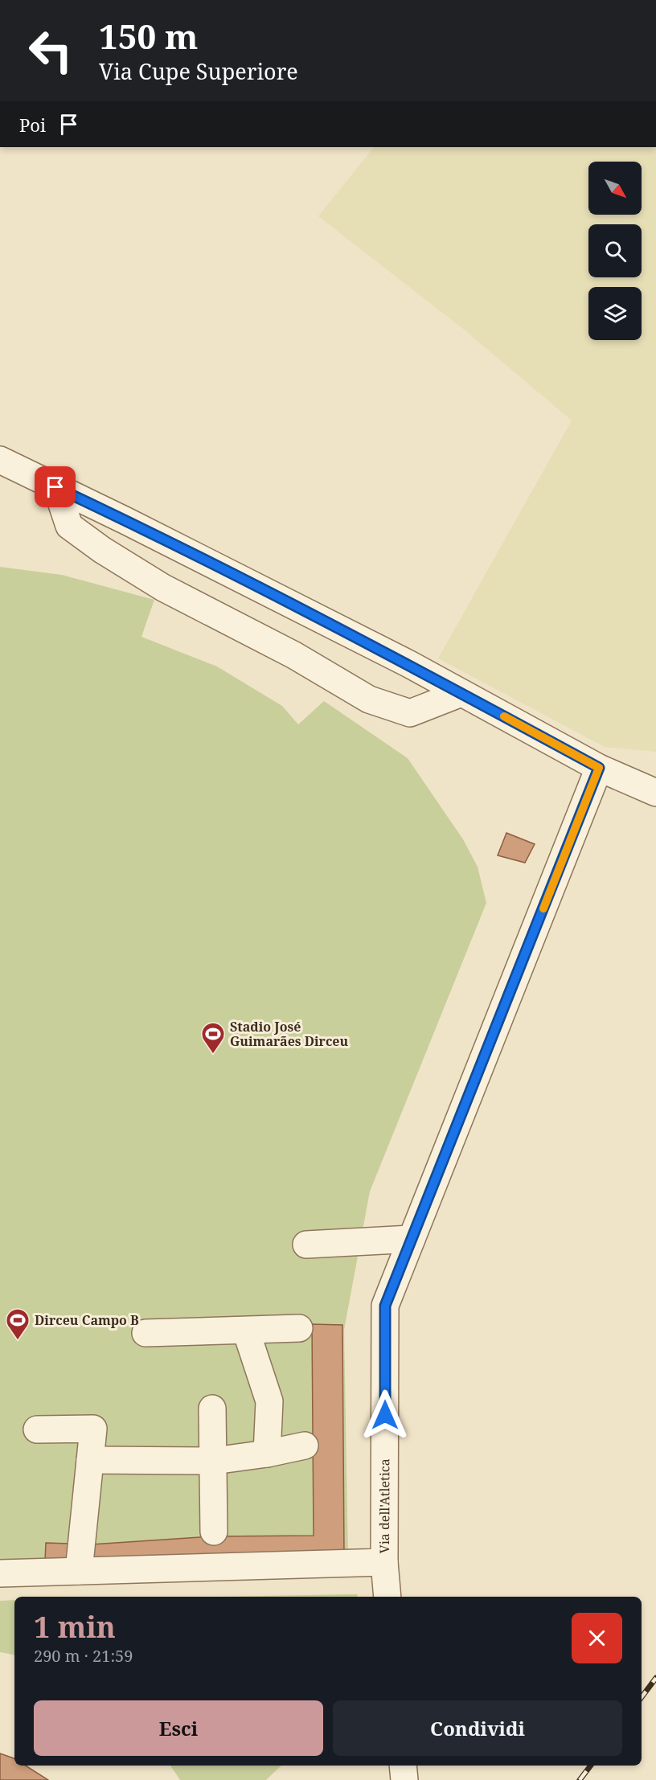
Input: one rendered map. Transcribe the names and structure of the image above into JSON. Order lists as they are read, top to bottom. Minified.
{"streets":{"street":["Via dell'Atletica"]},"places":{"sports":["Stadio José Guimarães Dirceu","Dirceu Campo B"]},"north":"bottom right","page":{"turn":["150 m","Via Cupe Superiore"],"then":"Poi","heading":["1 min","290 m · 21:59"],"buttons":["Esci","Condividi"]}}
